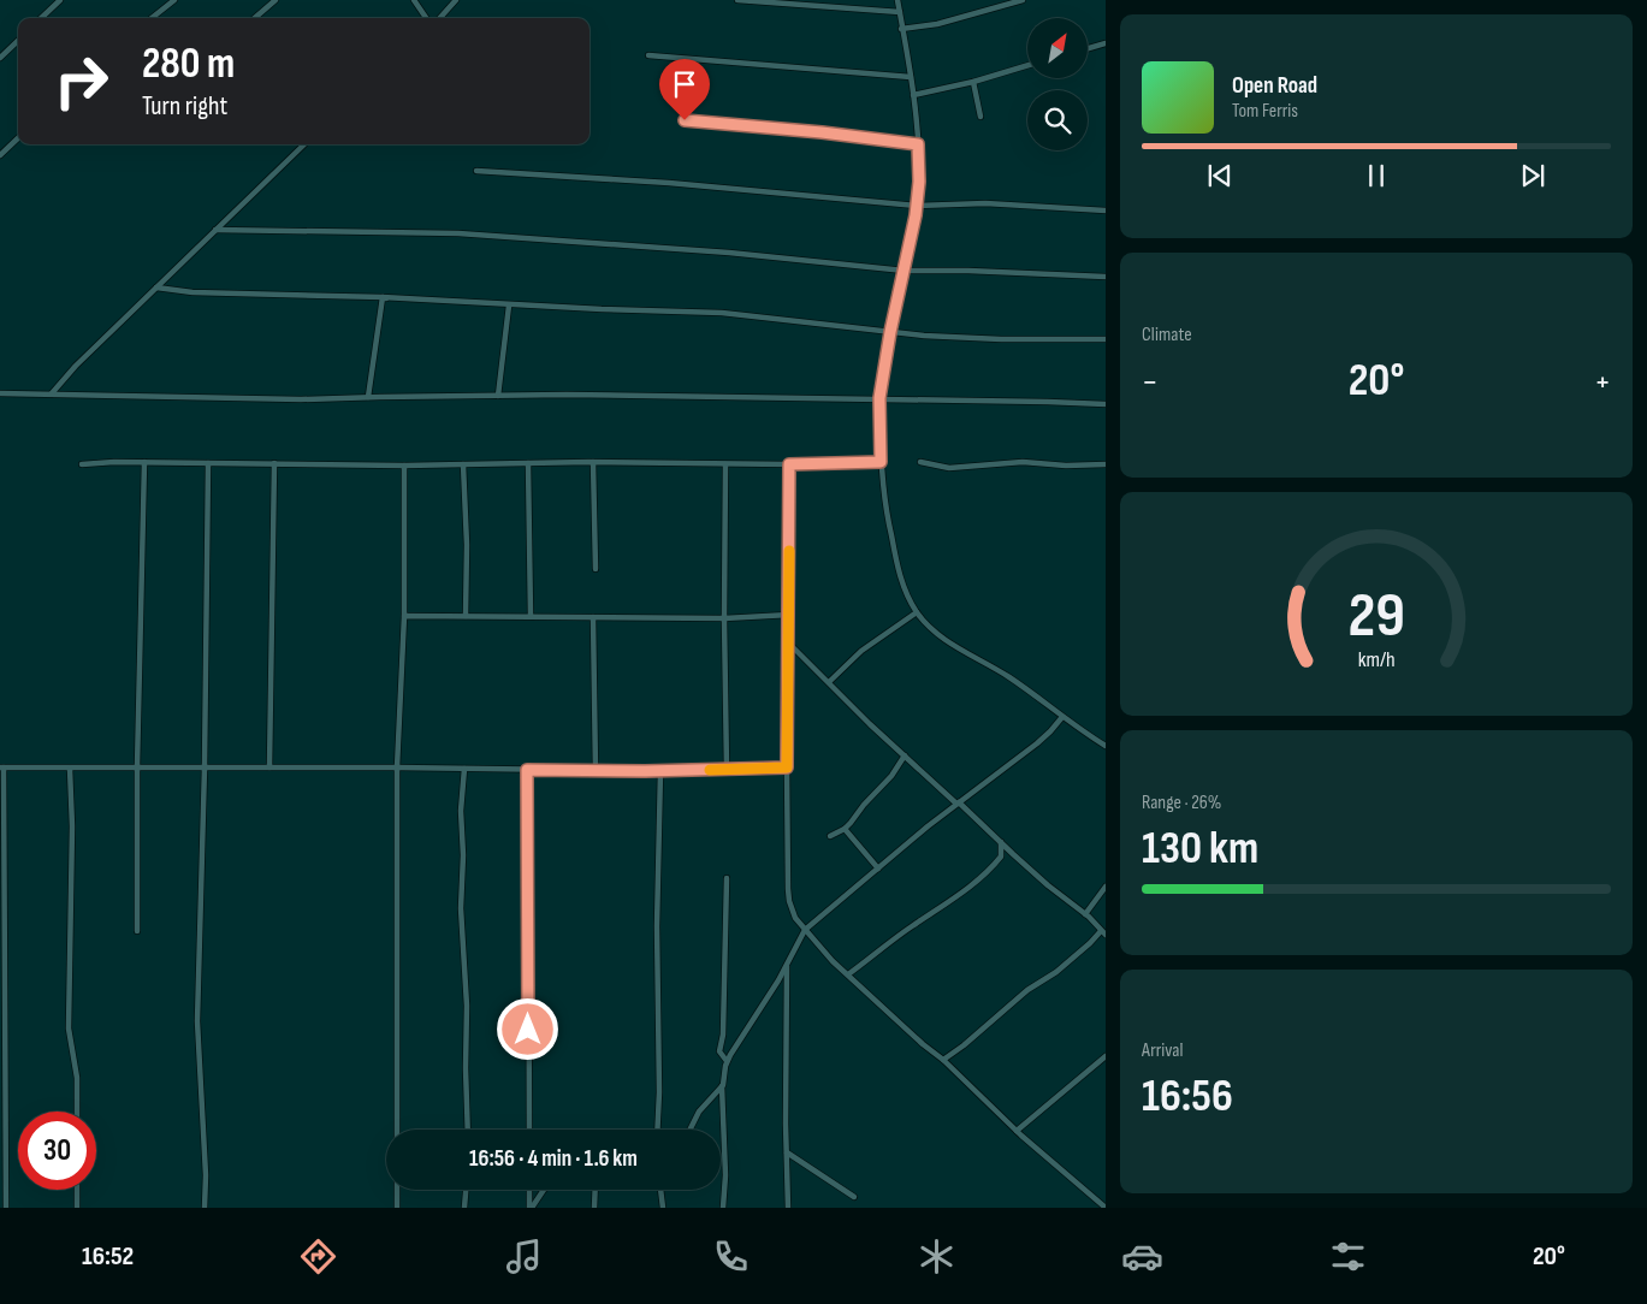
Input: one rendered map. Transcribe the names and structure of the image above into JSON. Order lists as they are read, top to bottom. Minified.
{"north":"top right","page":{"turn":["280 m","Turn right"],"song":["Open Road","Tom Ferris"],"tile":["Climate",["Range · 26%","130 km"],["Arrival","16:56"]],"heat":["−","20°","+"],"limit":"30","trip":"16:56 · 4 min · 1.6 km","tabs":["16:52","20°"],"gauge":["29","km/h"]}}
